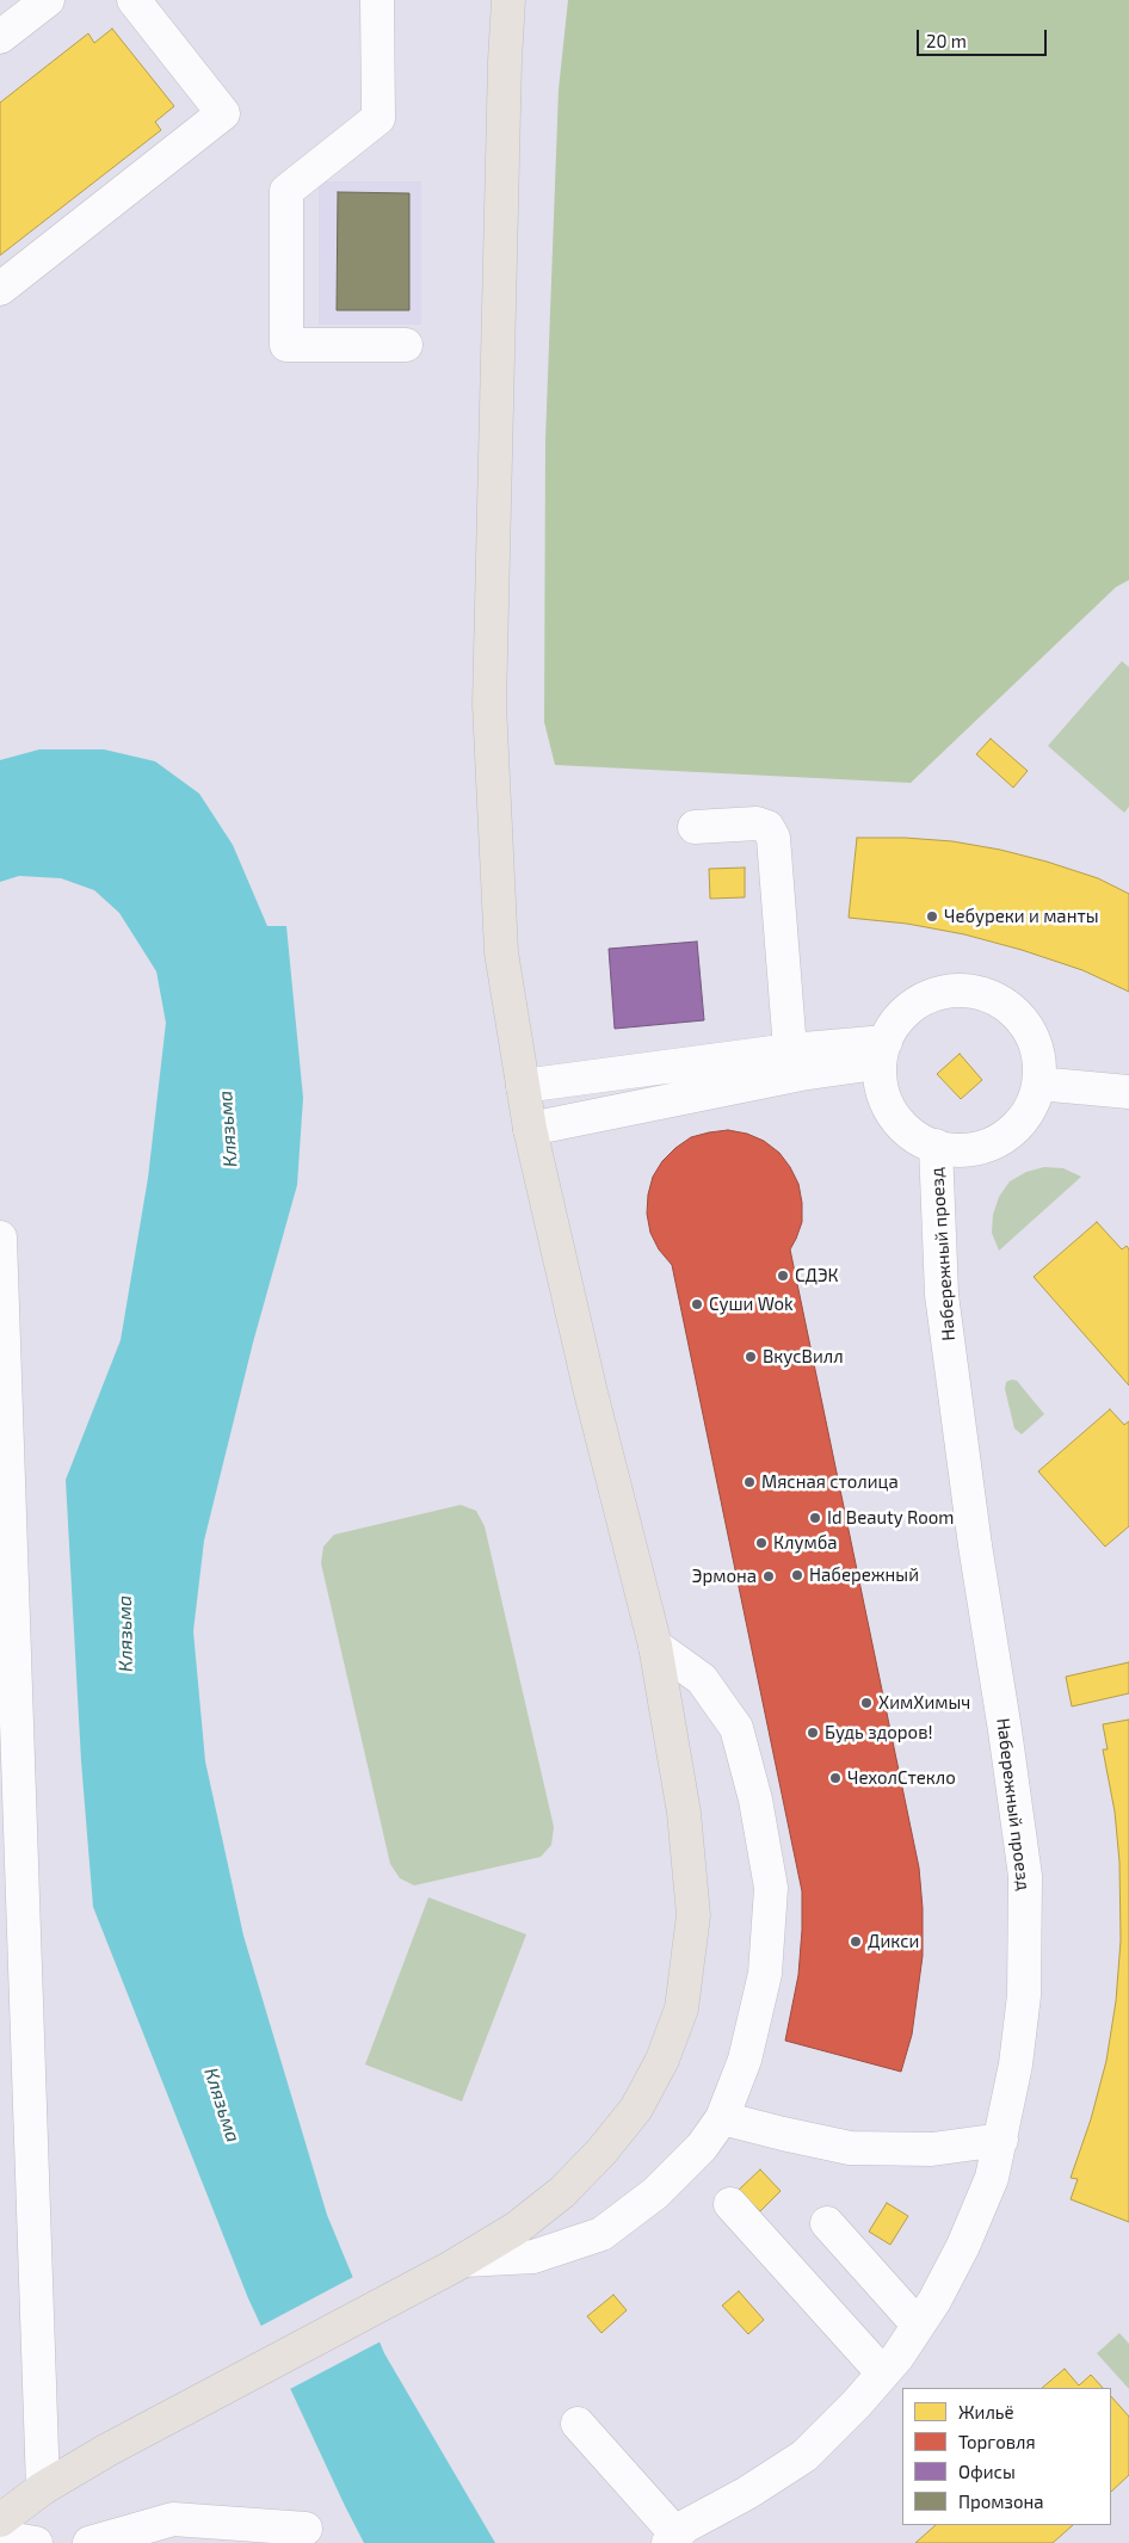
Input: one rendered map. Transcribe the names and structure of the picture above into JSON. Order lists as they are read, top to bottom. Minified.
{"streets":{"street":["Набережный проезд"]},"water":["Клязьма"],"places":["Чебуреки и манты","СДЭК","Суши Wok","ВкусВилл","Мясная столица","Id Beauty Room","Клумба","Набережный","Эрмона","ХимХимыч","Будь здоров!","ЧехолСтекло","Дикси"],"legend":["Жильё","Торговля","Офисы","Промзона"],"scale_bar":"20 m"}
